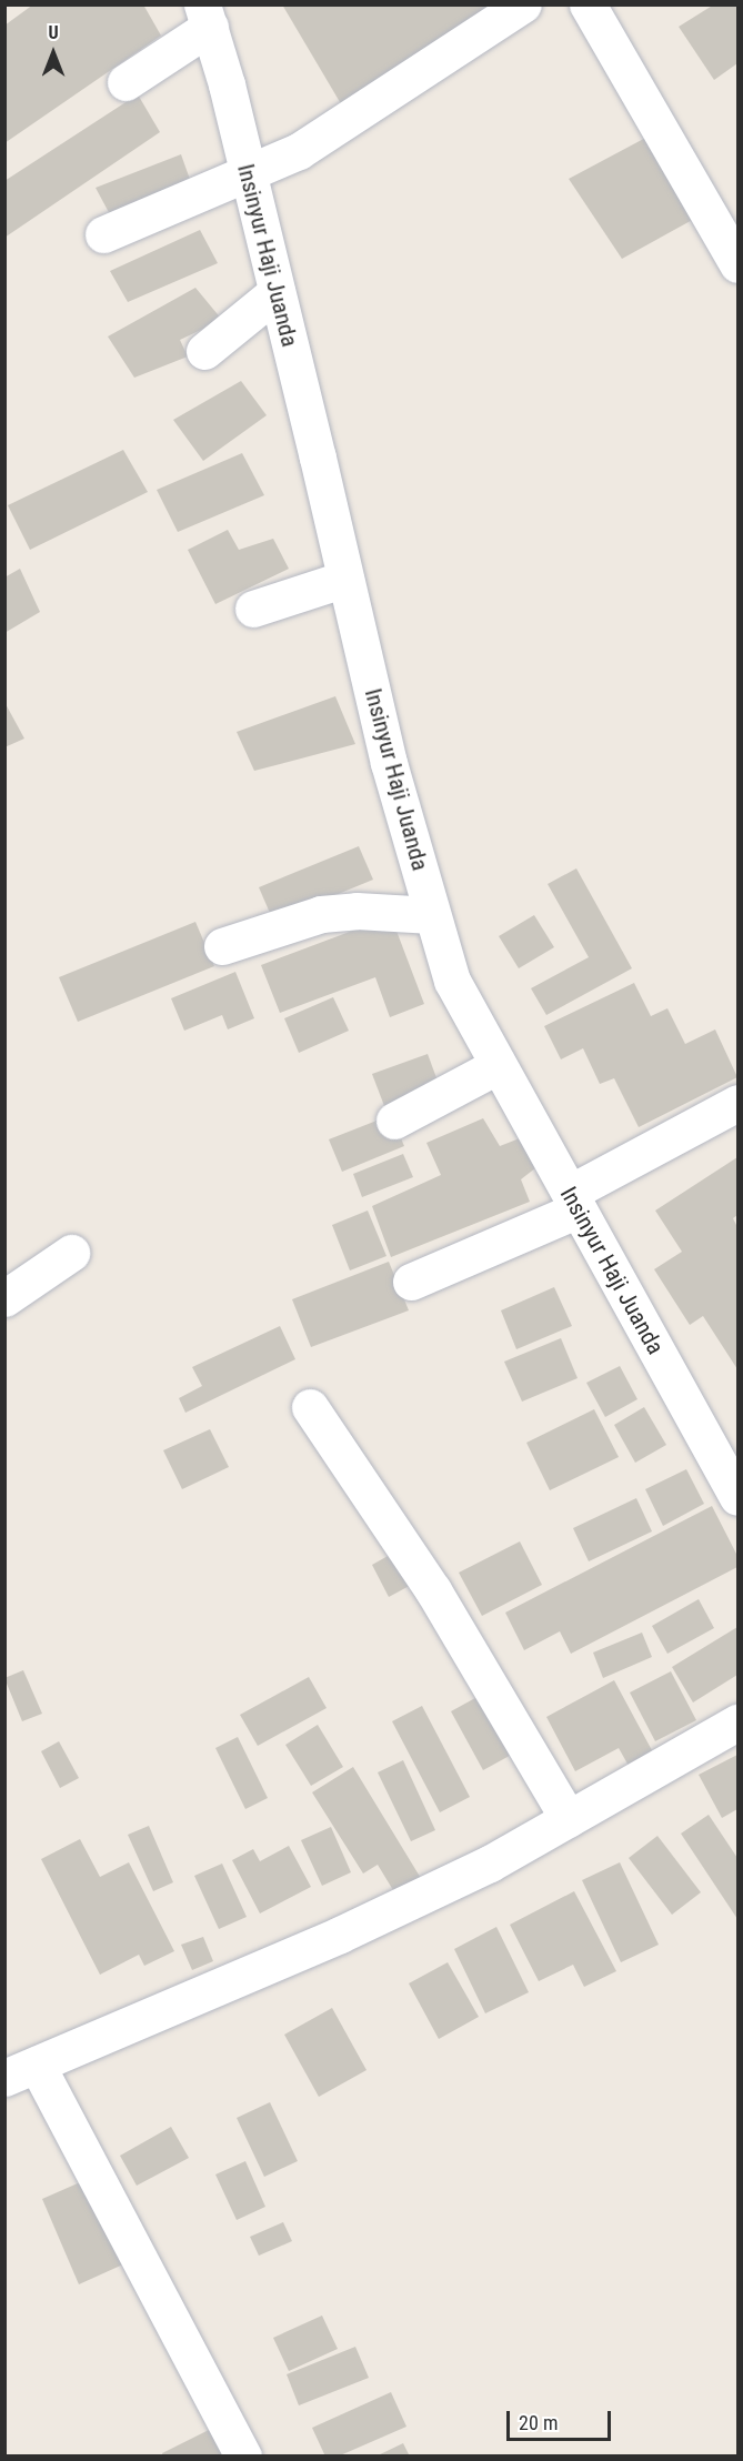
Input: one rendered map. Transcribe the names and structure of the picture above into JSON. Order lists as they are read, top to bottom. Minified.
{"streets":{"street":["Insinyur Haji Juanda"]},"scale_bar":"20 m","north":"top"}
